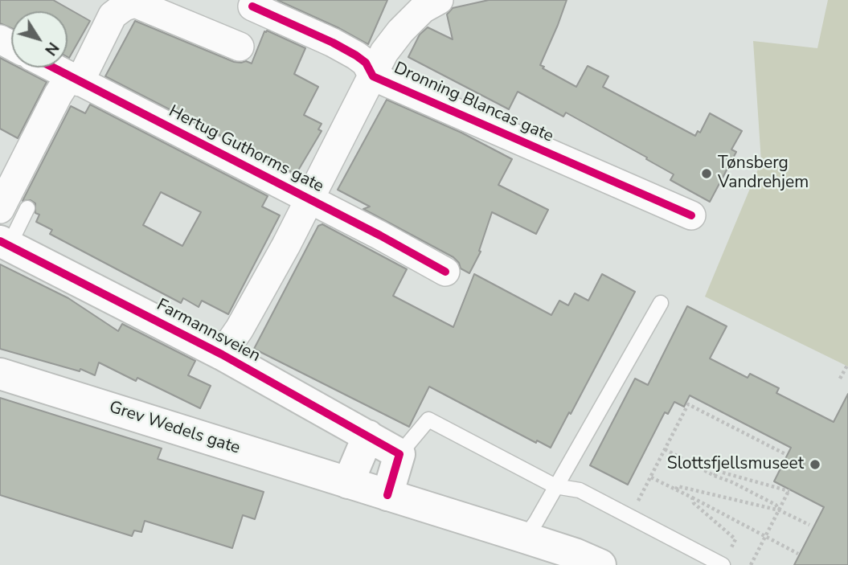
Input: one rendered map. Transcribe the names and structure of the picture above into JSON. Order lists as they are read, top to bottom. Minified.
{"streets":{"main road":["Farmannsveien","Grev Wedels gate"],"street":["Dronning Blancas gate","Hertug Guthorms gate"]},"places":["Tønsberg Vandrehjem","Slottsfjellsmuseet"],"north":"bottom right"}
